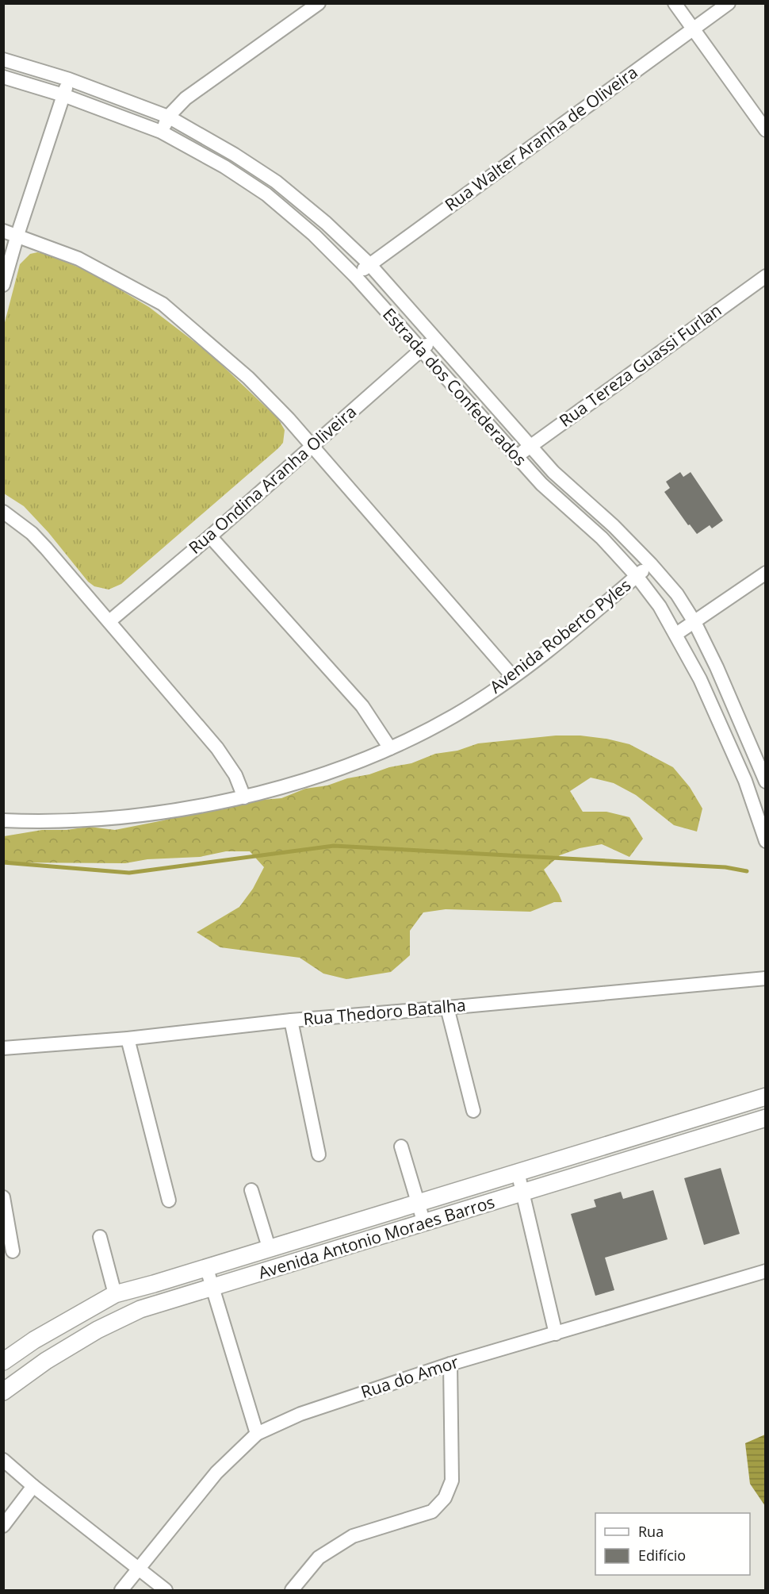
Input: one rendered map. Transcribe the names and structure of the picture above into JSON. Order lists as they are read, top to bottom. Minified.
{"streets":{"street":["Rua Walter Aranha de Oliveira","Rua Tereza Guassi Furlan","Estrada dos Confederados","Rua Ondina Aranha Oliveira","Avenida Roberto Pyles","Rua Thedoro Batalha","Avenida Antonio Moraes Barros","Rua do Amor"]},"crossings":[["Rua Walter Aranha de Oliveira","Estrada dos Confederados"],["Rua Tereza Guassi Furlan","Estrada dos Confederados"],["Estrada dos Confederados","Rua Ondina Aranha Oliveira"],["Estrada dos Confederados","Avenida Roberto Pyles"]],"legend":["Rua","Edifício"]}
